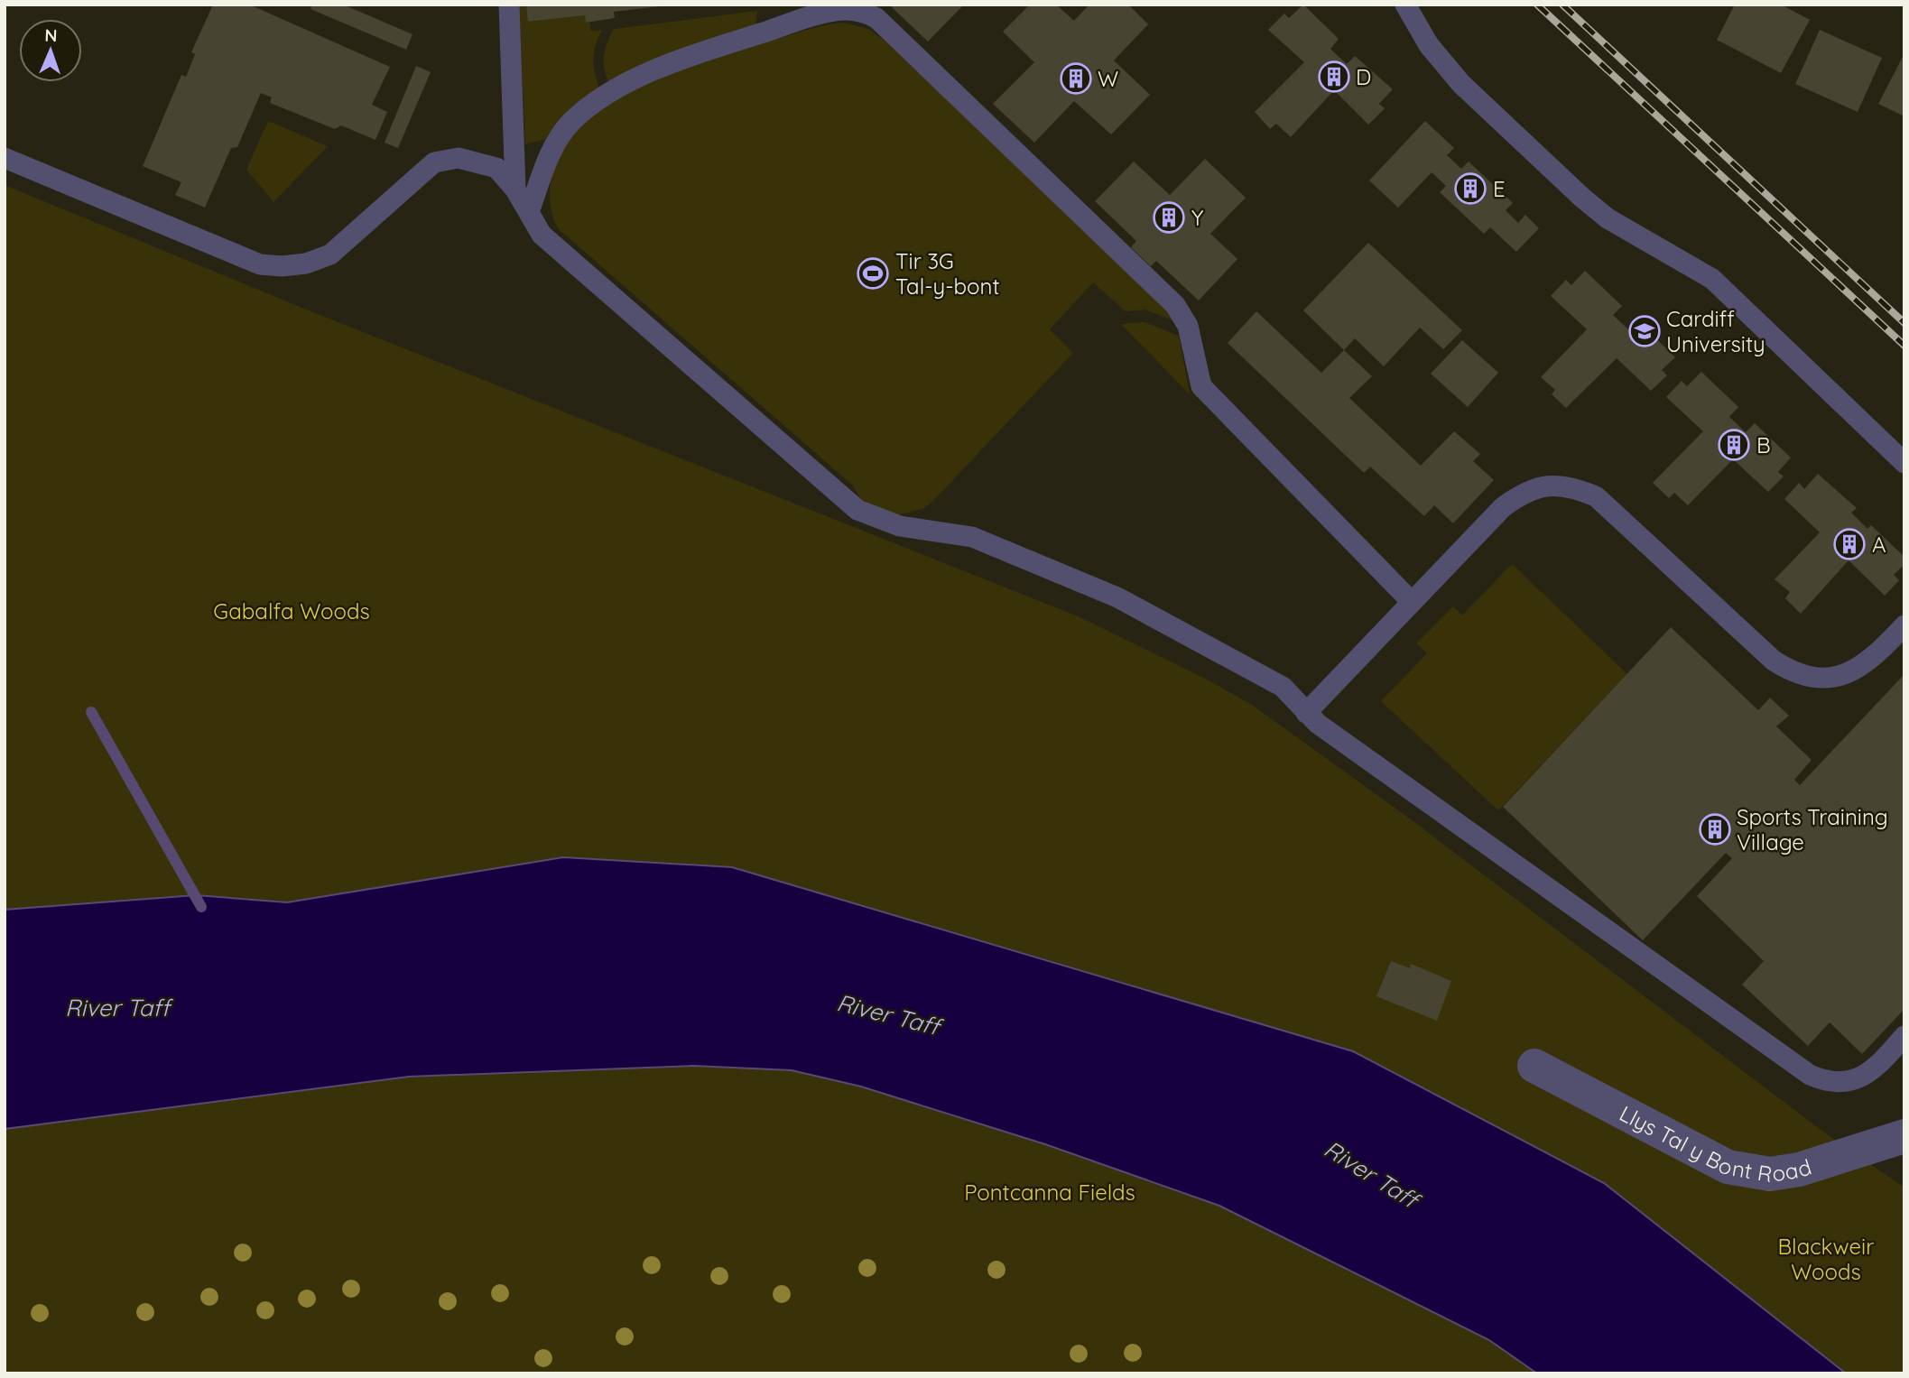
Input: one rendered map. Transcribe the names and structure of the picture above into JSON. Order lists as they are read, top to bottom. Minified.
{"streets":{"street":["Llys Tal y Bont Road"]},"water":["River Taff"],"parks":["Gabalfa Woods","Pontcanna Fields","Blackweir Woods"],"places":{"building":["D","W","E","Y","B","A","Sports Training Village"],"sports":["Tir 3G Tal-y-bont"],"school or university":["Cardiff University"]},"north":"top"}
